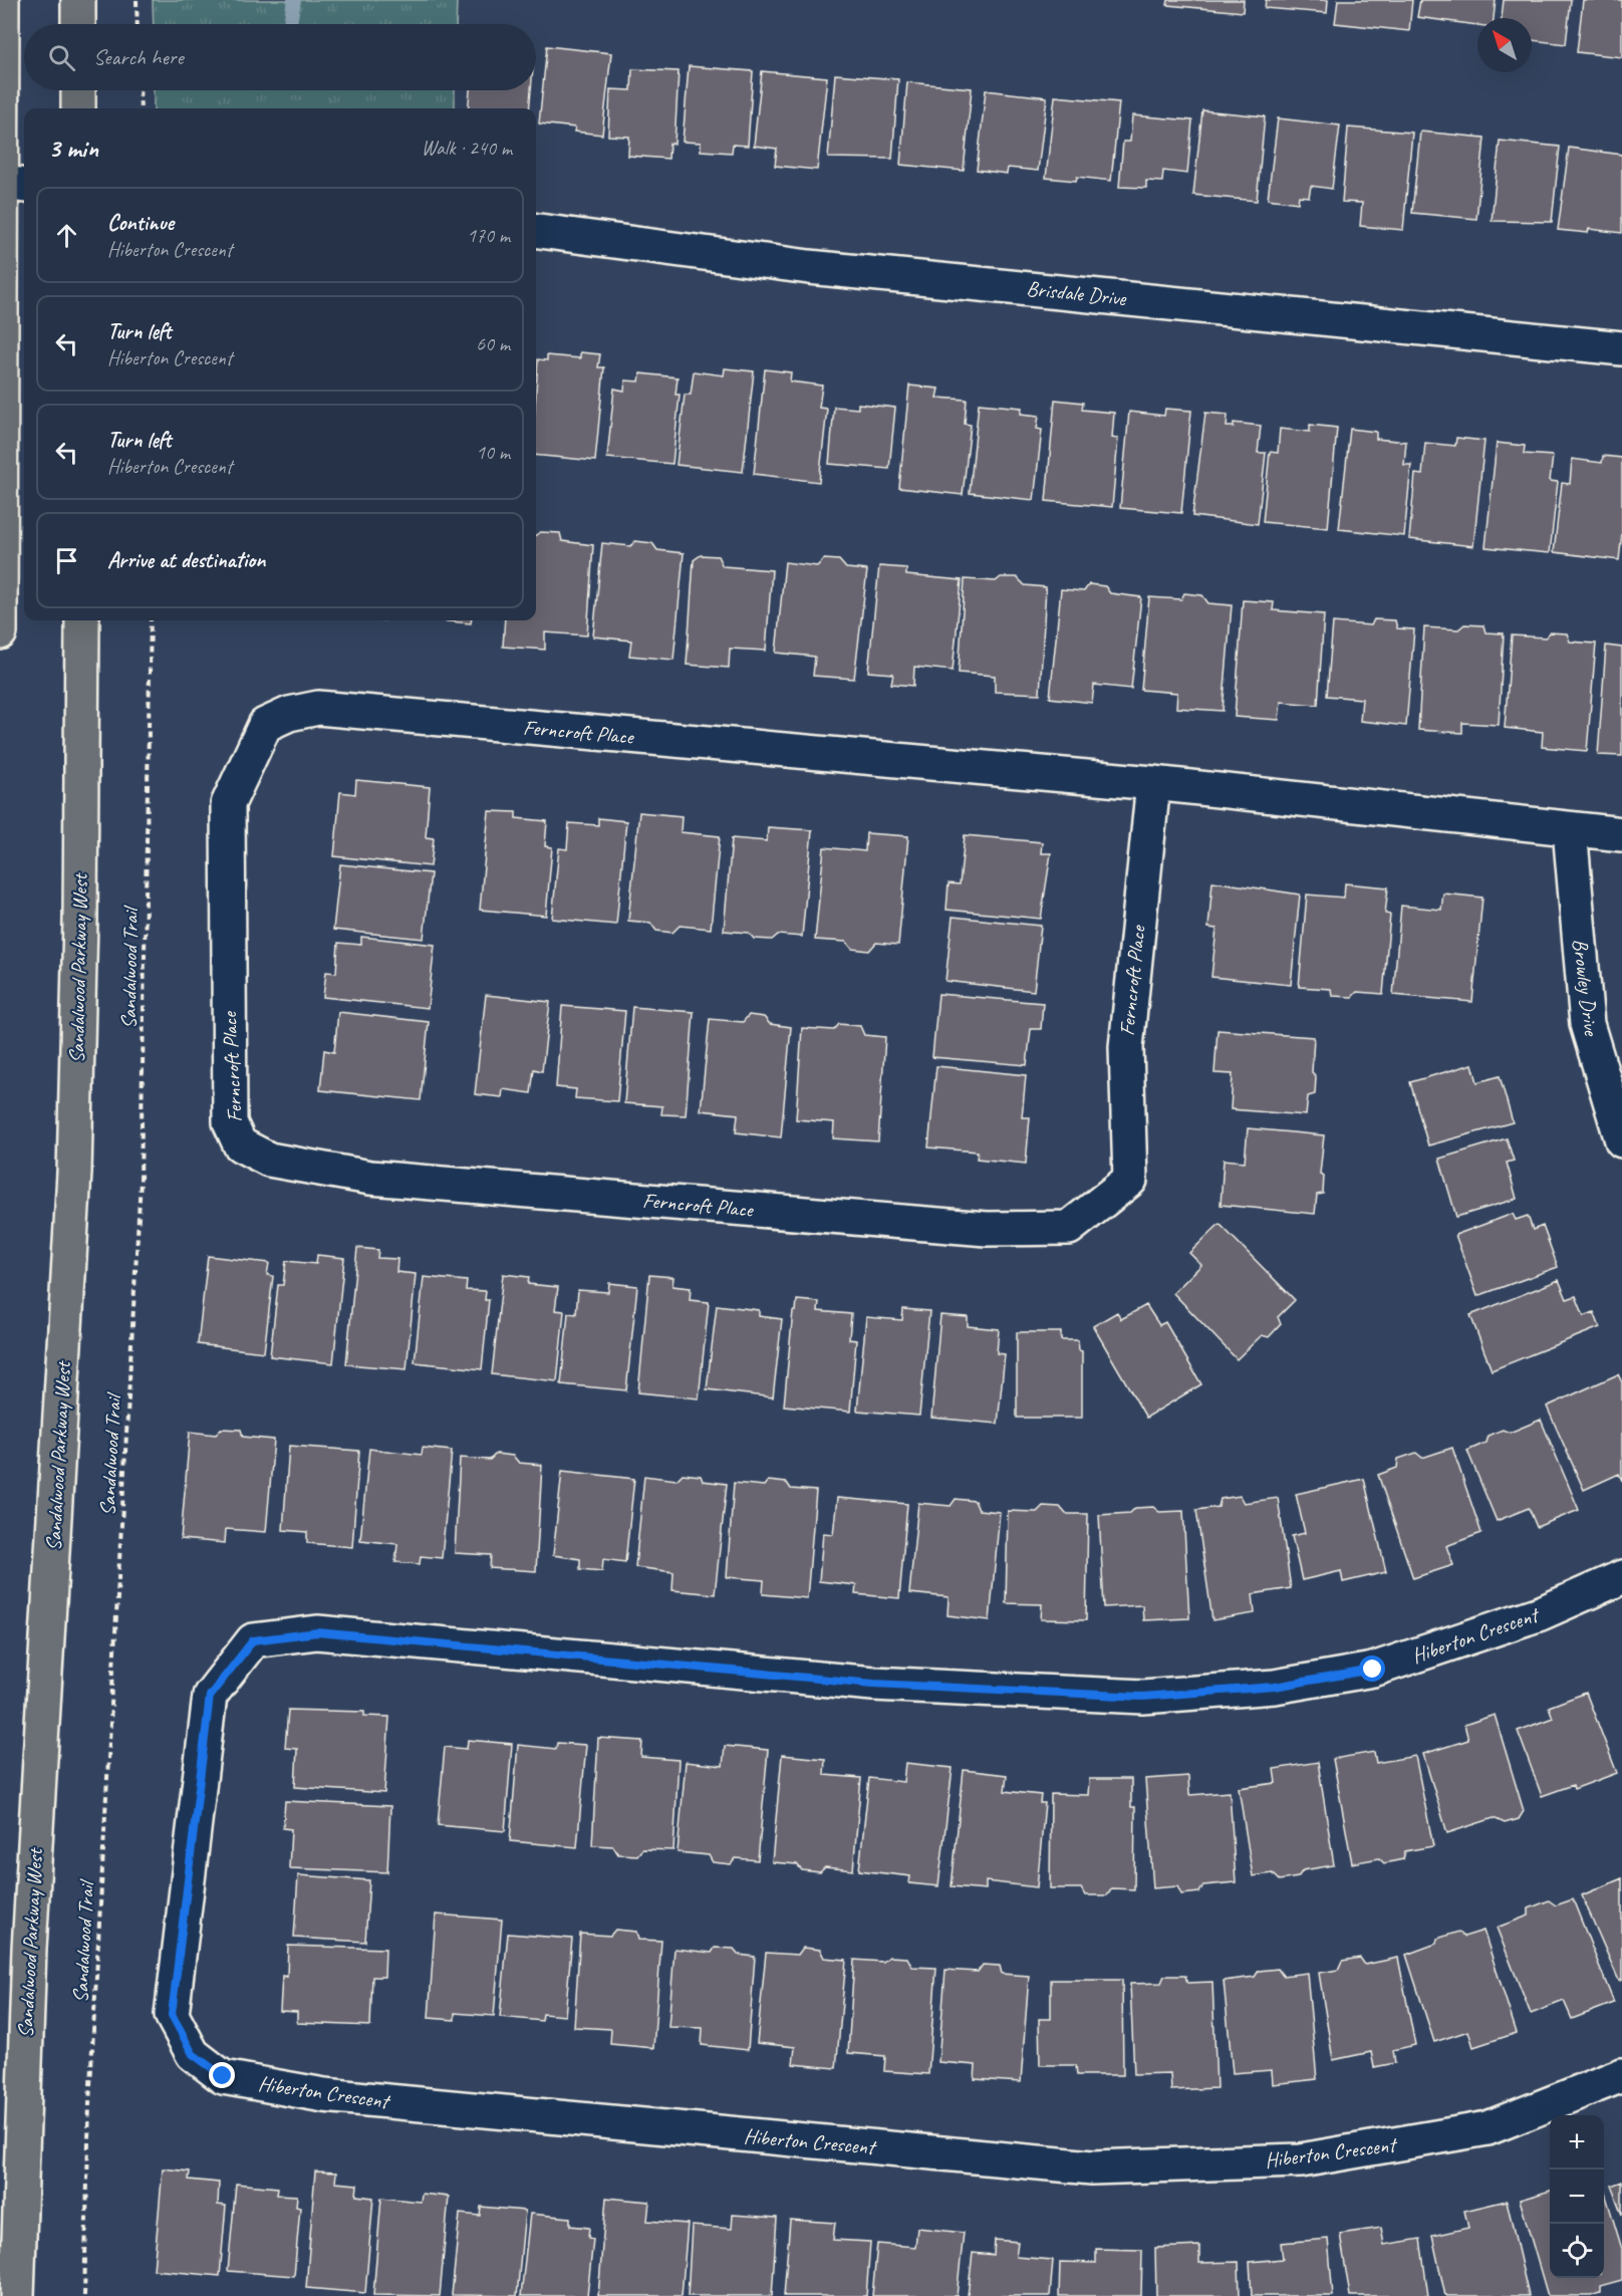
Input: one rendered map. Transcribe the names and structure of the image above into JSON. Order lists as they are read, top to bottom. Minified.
{"streets":{"main road":["Sandalwood Parkway West"],"street":["Brisdale Drive","Ferncroft Place","Browley Drive","Hiberton Crescent"],"path":["Sandalwood Trail"]},"crossings":[["Ferncroft Place","Browley Drive"]],"north":"top left","page":{"search":"Search here","heading":["3 min","Walk · 240 m"],"list":[["Continue","Hiberton Crescent","170 m"],["Turn left","Hiberton Crescent","60 m"],["Turn left","Hiberton Crescent","10 m"],"Arrive at destination"],"map_buttons":["+","−"]}}
